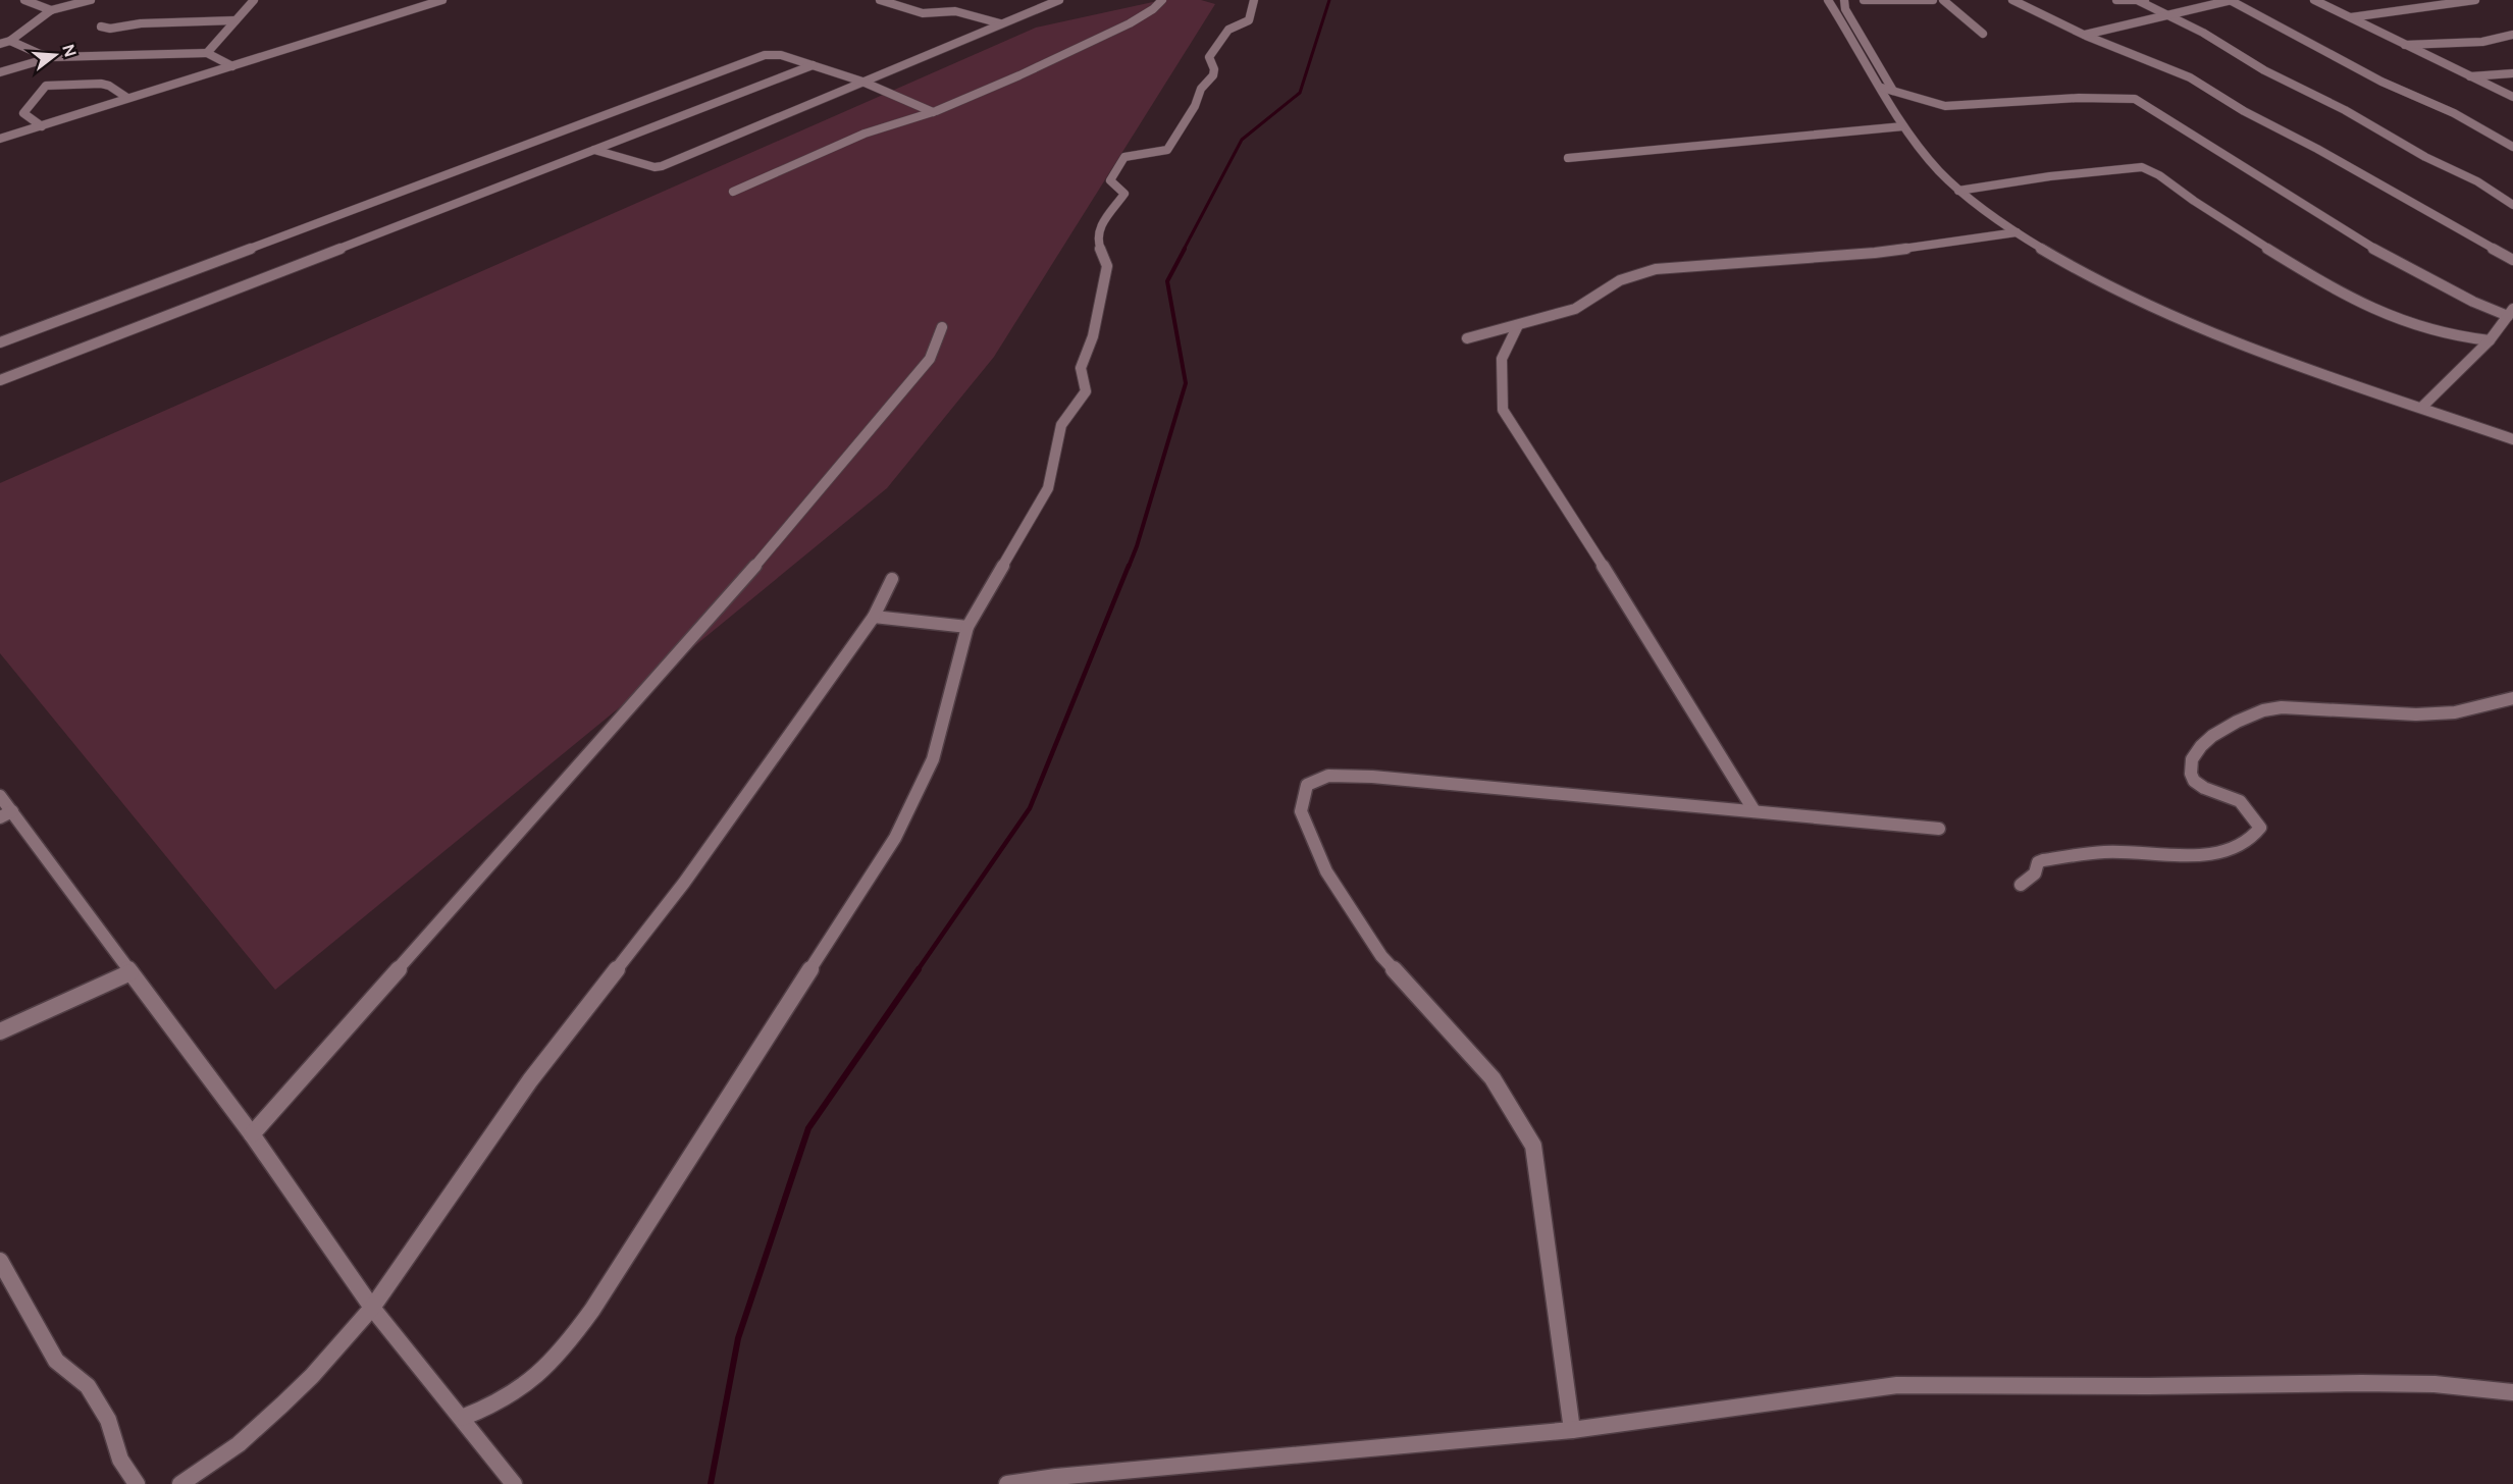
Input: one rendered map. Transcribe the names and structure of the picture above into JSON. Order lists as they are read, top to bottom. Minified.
{"north":"right"}
